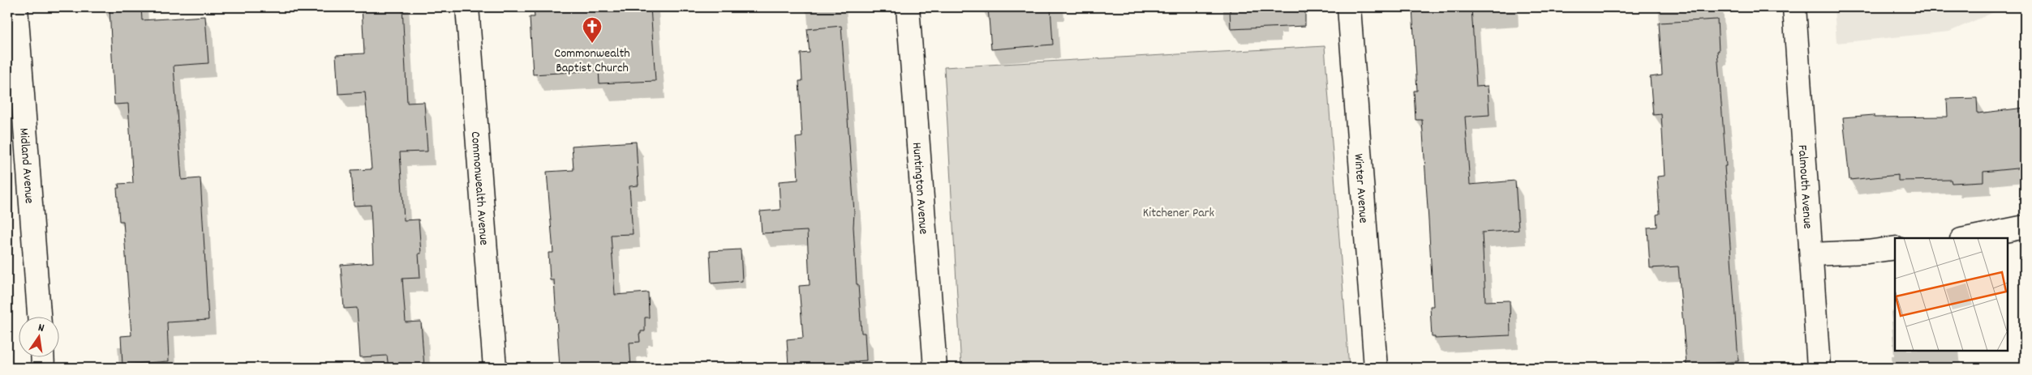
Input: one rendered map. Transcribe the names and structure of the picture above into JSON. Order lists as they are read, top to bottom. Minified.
{"streets":{"street":["Midland Avenue","Commonwealth Avenue","Falmouth Avenue","Huntington Avenue","Winter Avenue"]},"parks":["Kitchener Park"],"places":{"church":["Commonwealth Baptist Church"]},"north":"top"}
